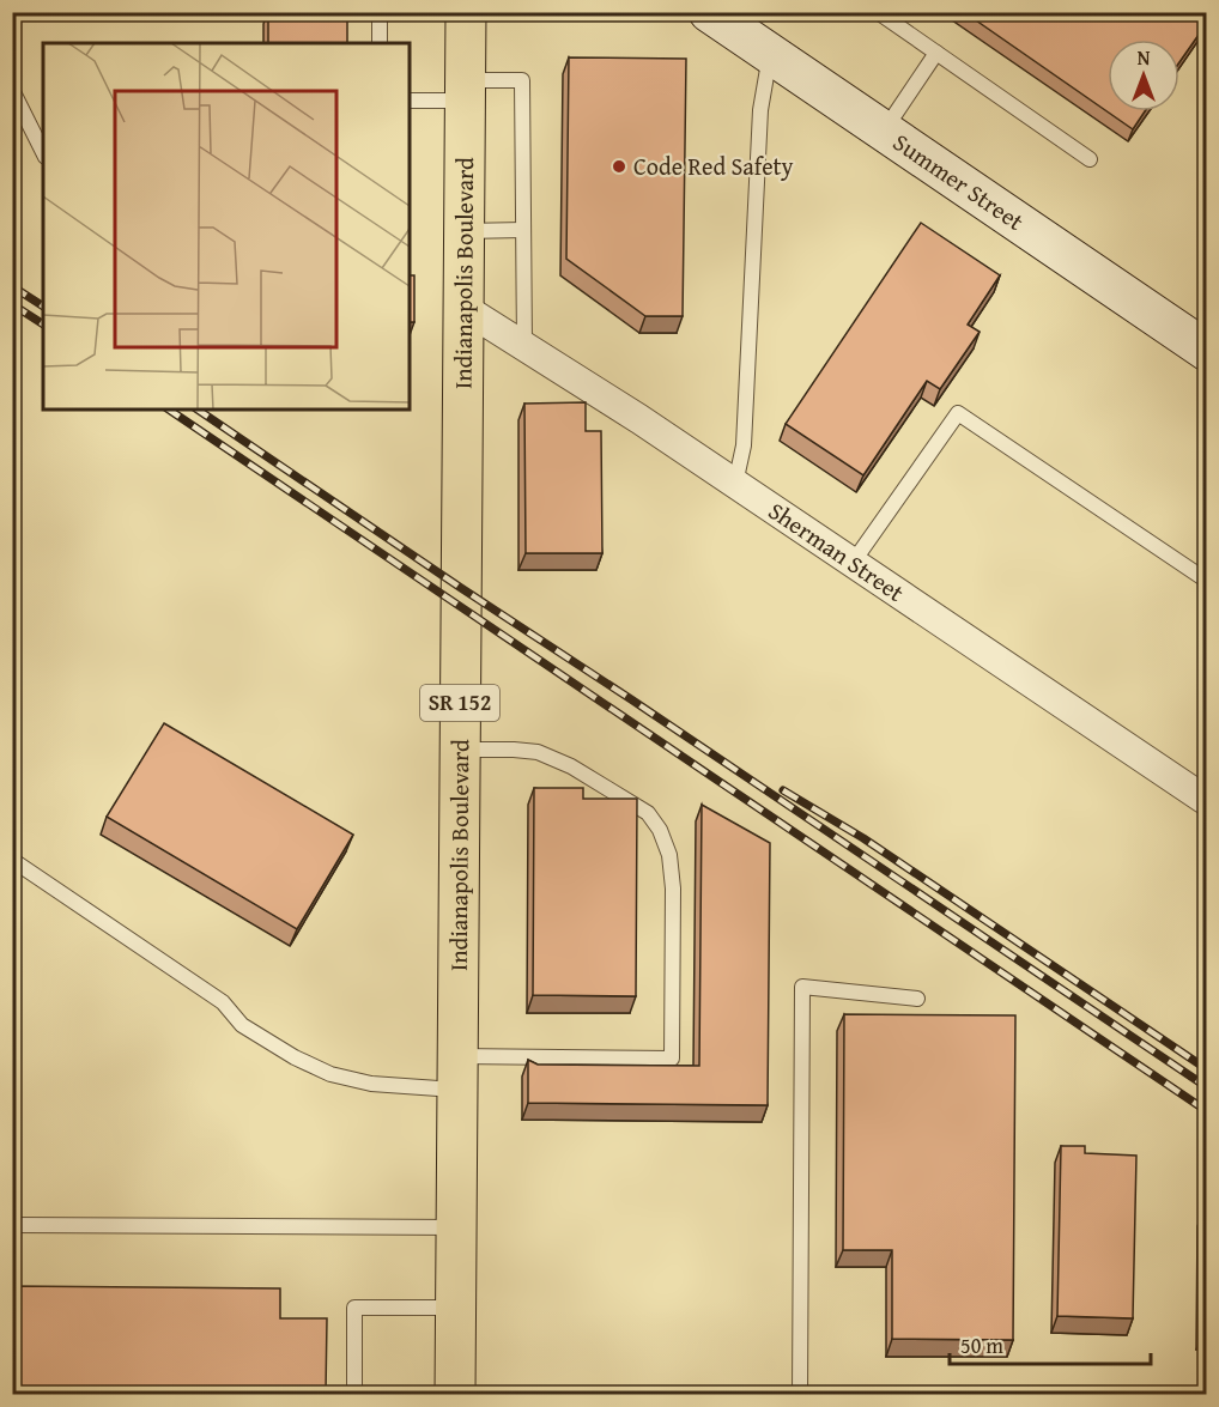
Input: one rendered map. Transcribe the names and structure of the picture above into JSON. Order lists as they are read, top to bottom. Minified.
{"streets":{"main road":["Indianapolis Boulevard","SR 152"],"street":["Summer Street","Sherman Street"]},"crossings":[["Indianapolis Boulevard","Sherman Street"]],"places":["Code Red Safety"],"scale_bar":"50 m","north":"top"}
